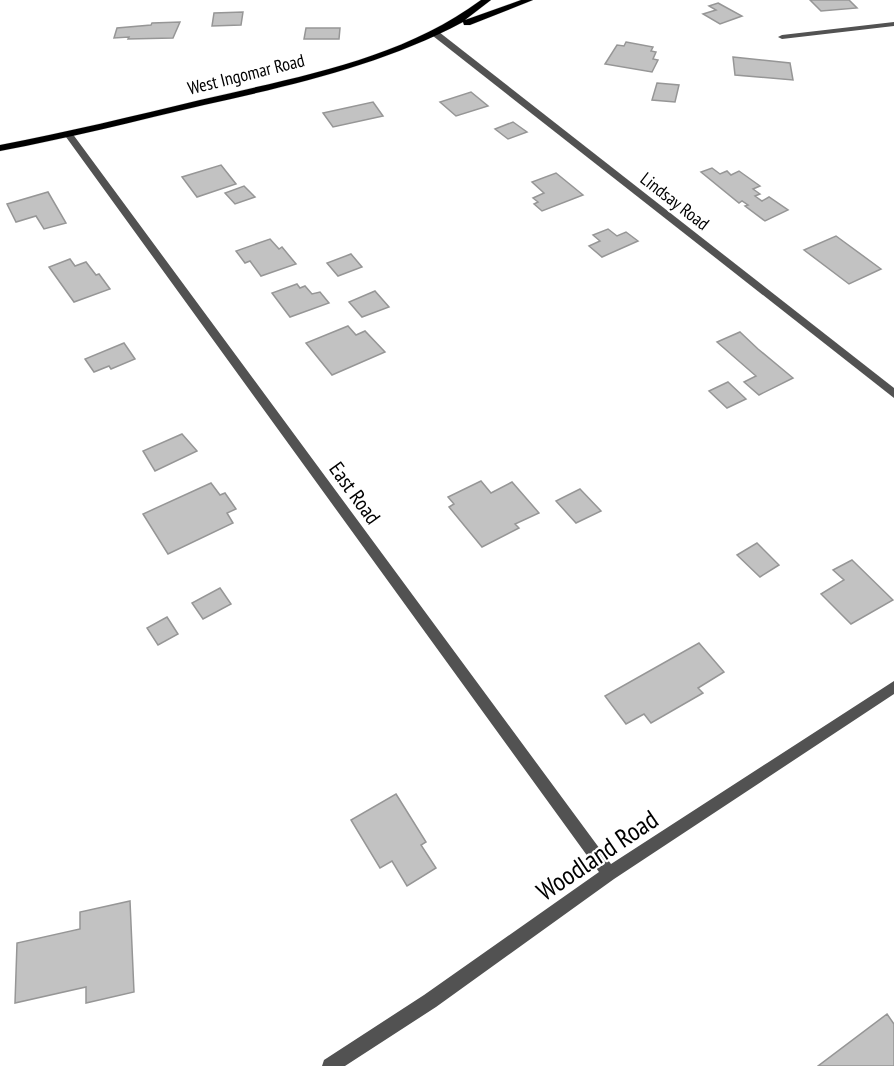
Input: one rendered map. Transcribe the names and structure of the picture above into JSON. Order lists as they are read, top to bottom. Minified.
{"streets":{"main road":["West Ingomar Road"],"street":["Lindsay Road","East Road","Woodland Road"]},"crossings":[["West Ingomar Road","Lindsay Road"],["West Ingomar Road","East Road"],["East Road","Woodland Road"]]}
